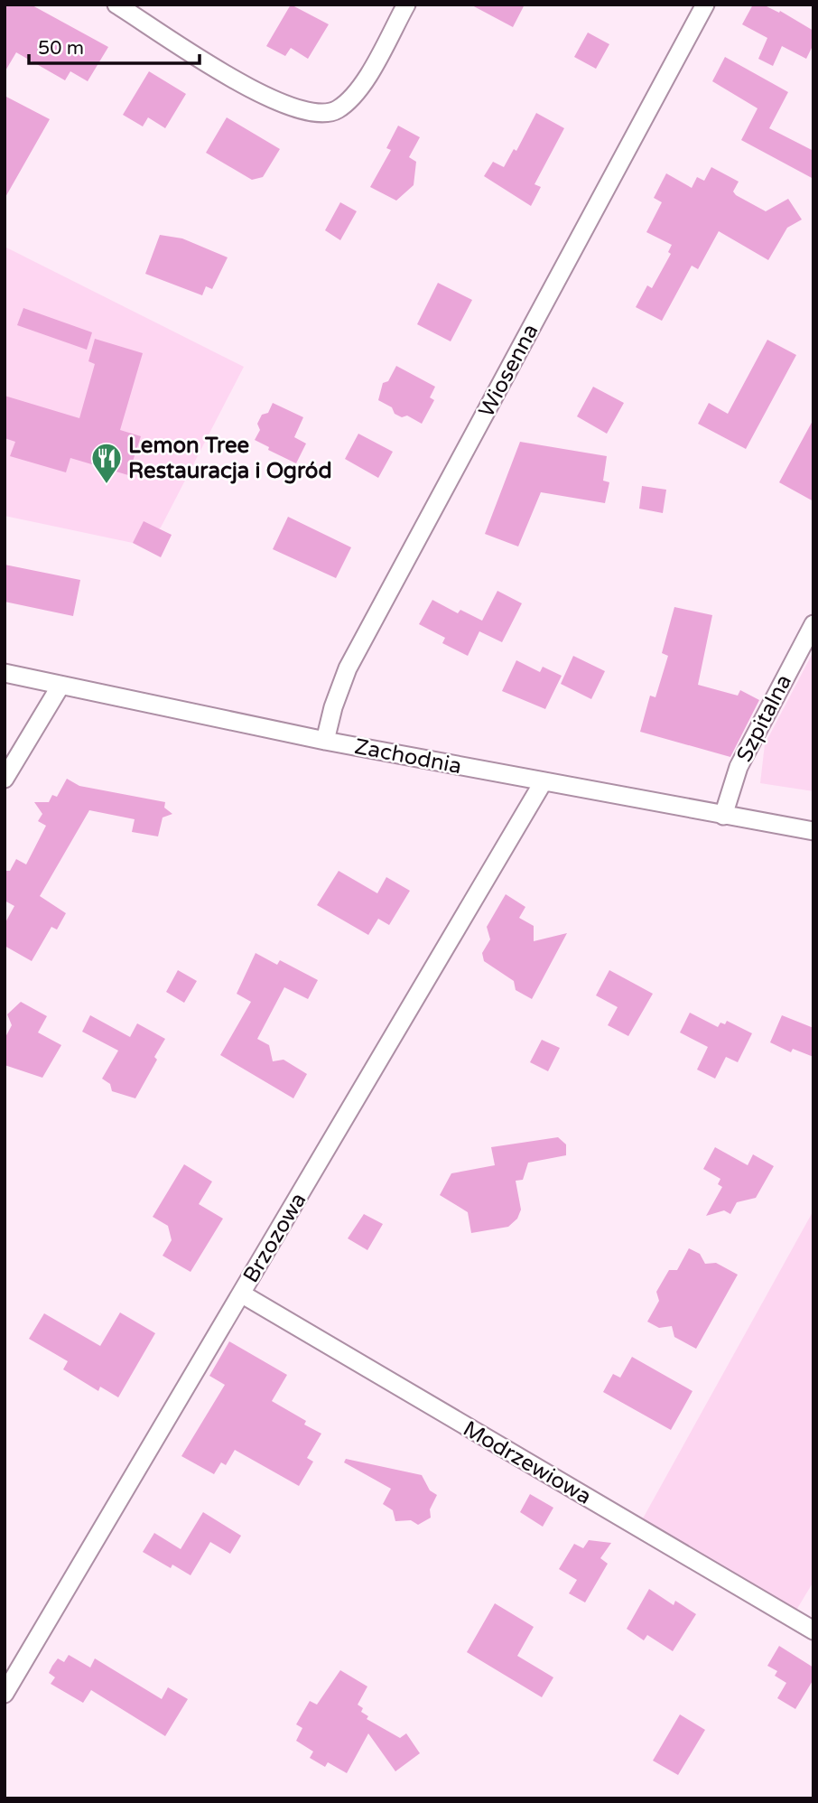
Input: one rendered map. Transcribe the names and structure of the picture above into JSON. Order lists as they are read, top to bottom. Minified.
{"streets":{"street":["Wiosenna","Szpitalna","Zachodnia","Brzozowa","Modrzewiowa"]},"crossings":[["Wiosenna","Zachodnia"],["Szpitalna","Zachodnia"],["Zachodnia","Brzozowa"],["Brzozowa","Modrzewiowa"]],"places":{"restaurant":["Lemon Tree Restauracja i Ogród"]},"scale_bar":"50 m"}
